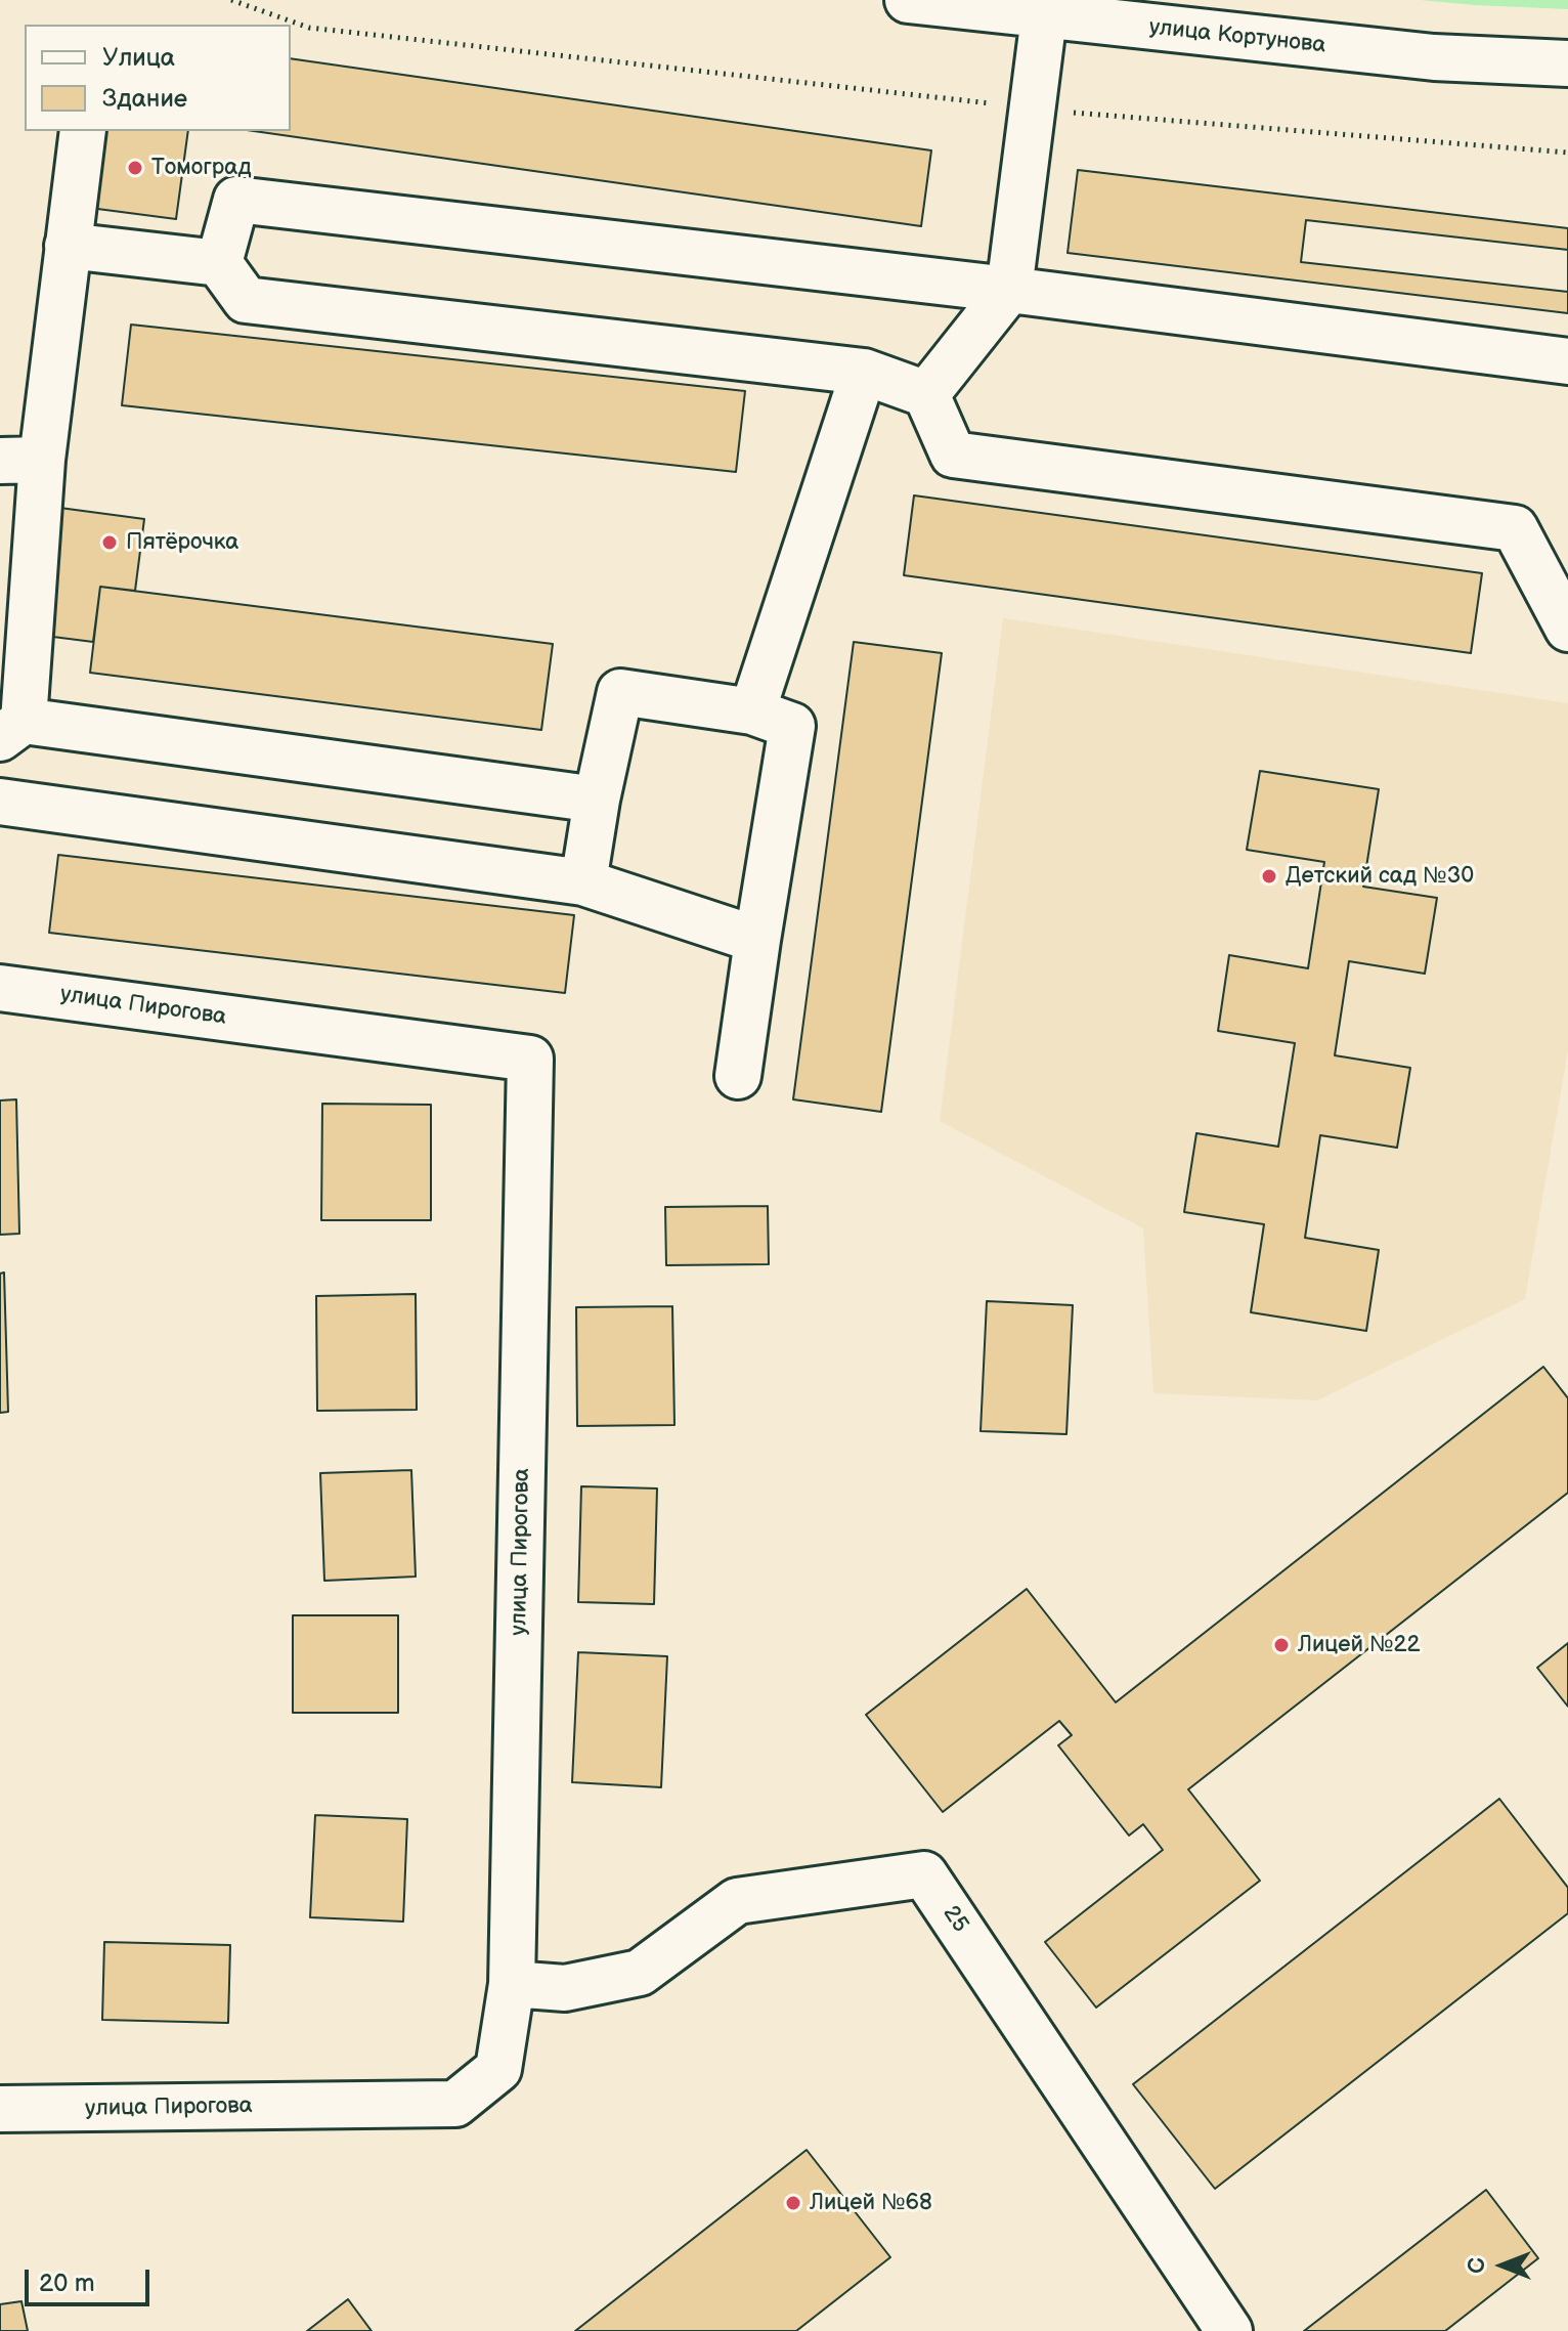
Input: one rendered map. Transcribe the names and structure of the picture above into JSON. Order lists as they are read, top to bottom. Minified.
{"streets":{"street":["улица Кортунова","улица Пирогова","25"]},"crossings":[["улица Пирогова","25"]],"places":["Томоград","Пятёрочка","Детский сад №30","Лицей №22","Лицей №68"],"legend":["Улица","Здание"],"scale_bar":"20 m","north":"left"}
